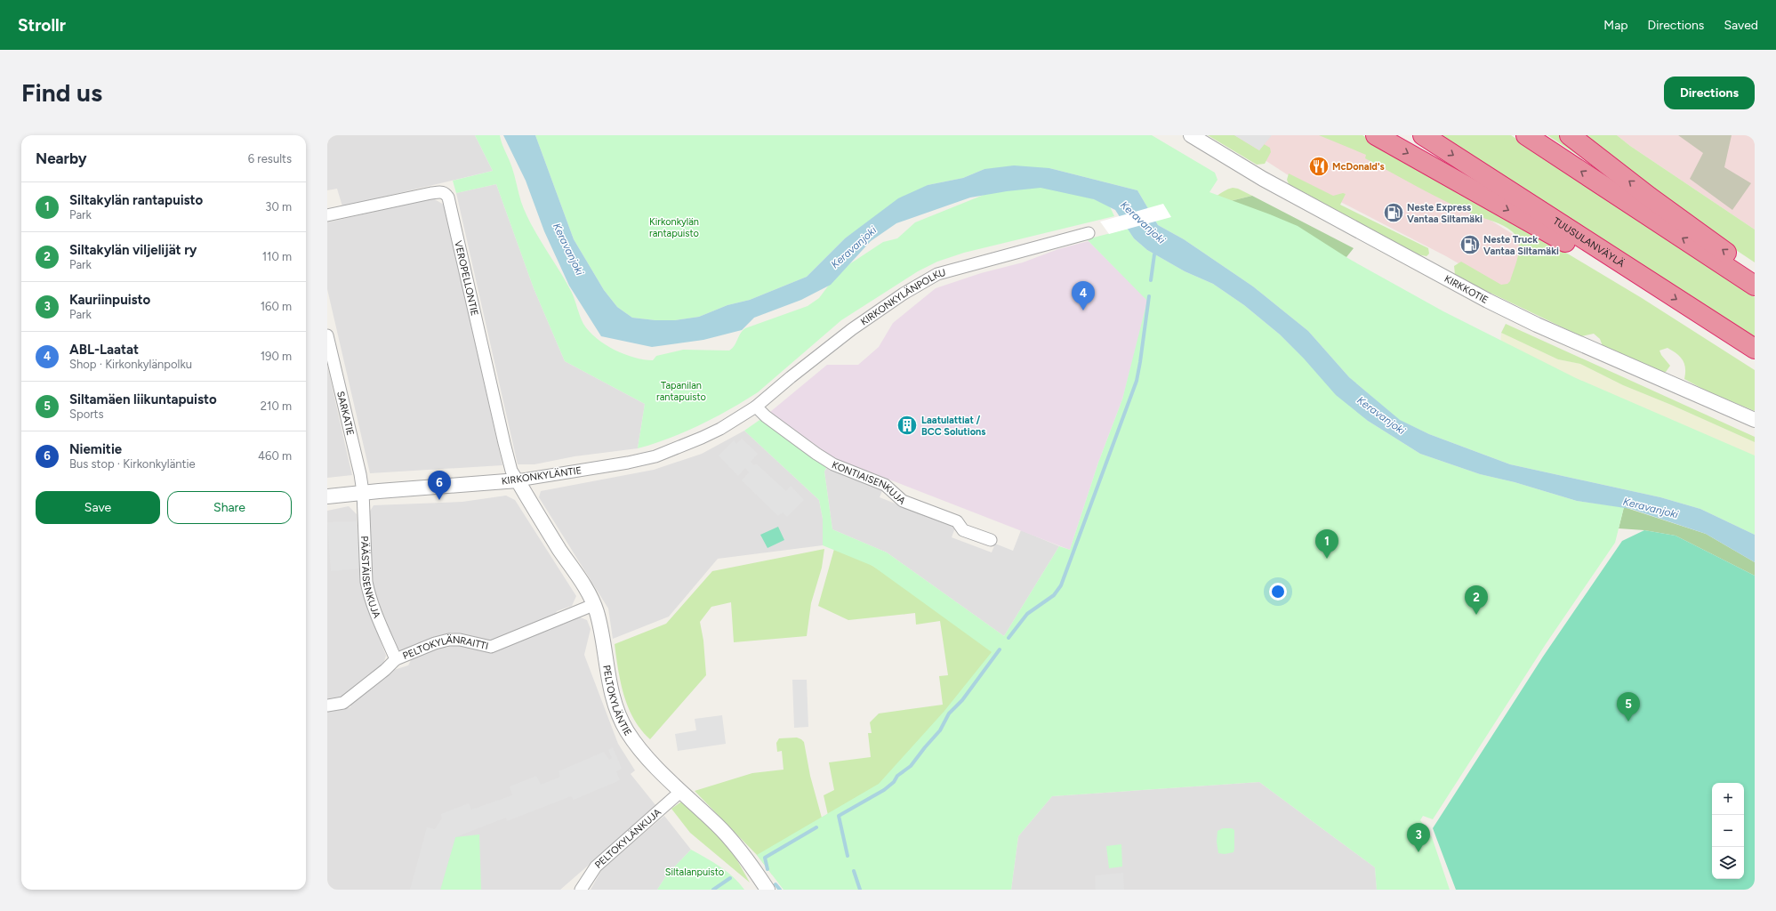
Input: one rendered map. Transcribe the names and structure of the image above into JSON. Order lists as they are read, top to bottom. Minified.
{"streets":{"highway":["TUUSULANVÄYLÄ"],"street":["VEROPELLONTIE","KIRKKOTIE","KIRKONKYLÄNPOLKU","SARKATIE","KIRKONKYLÄNTIE","KONTIAISENKUJA","PÄÄSTÄISENKUJA","PELTOKYLÄNRAITTI","PELTOKYLÄNTIE","PELTOKYLÄNKUJA"]},"crossings":[["VEROPELLONTIE","KIRKONKYLÄNTIE"],["VEROPELLONTIE","PELTOKYLÄNTIE"],["KIRKONKYLÄNPOLKU","KIRKONKYLÄNTIE"],["KIRKONKYLÄNPOLKU","KONTIAISENKUJA"],["SARKATIE","KIRKONKYLÄNTIE"],["SARKATIE","PÄÄSTÄISENKUJA"],["KIRKONKYLÄNTIE","PÄÄSTÄISENKUJA"],["KIRKONKYLÄNTIE","PELTOKYLÄNTIE"],["PÄÄSTÄISENKUJA","PELTOKYLÄNRAITTI"],["PELTOKYLÄNRAITTI","PELTOKYLÄNTIE"],["PELTOKYLÄNTIE","PELTOKYLÄNKUJA"]],"water":["Keravanjoki"],"parks":["Kirkonkylän rantapuisto","Tapanilan rantapuisto","Siltalanpuisto"],"places":{"restaurant":["McDonald's"],"fuel station":["Neste Express Vantaa Siltamäki","Neste Truck Vantaa Siltamäki"],"building":["Laatulattiat / BCC Solutions"]},"page":{"header":"Strollr","nav":["Map","Directions","Saved"],"buttons":["Directions",["Save","Share"]],"title":"Find us","heading":["Nearby","6 results"],"list":[{"mark":"1","name":"Siltakylän rantapuisto","note":"Park","value":"30 m"},{"mark":"2","name":"Siltakylän viljelijät ry","note":"Park","value":"110 m"},{"mark":"3","name":"Kauriinpuisto","note":"Park","value":"160 m"},{"mark":"4","name":"ABL-Laatat","note":"Shop · Kirkonkylänpolku","value":"190 m"},{"mark":"5","name":"Siltamäen liikuntapuisto","note":"Sports","value":"210 m"},{"mark":"6","name":"Niemitie","note":"Bus stop · Kirkonkyläntie","value":"460 m"}],"pins":["4","6","1","2","5","3"],"map_buttons":["+","−"]}}
